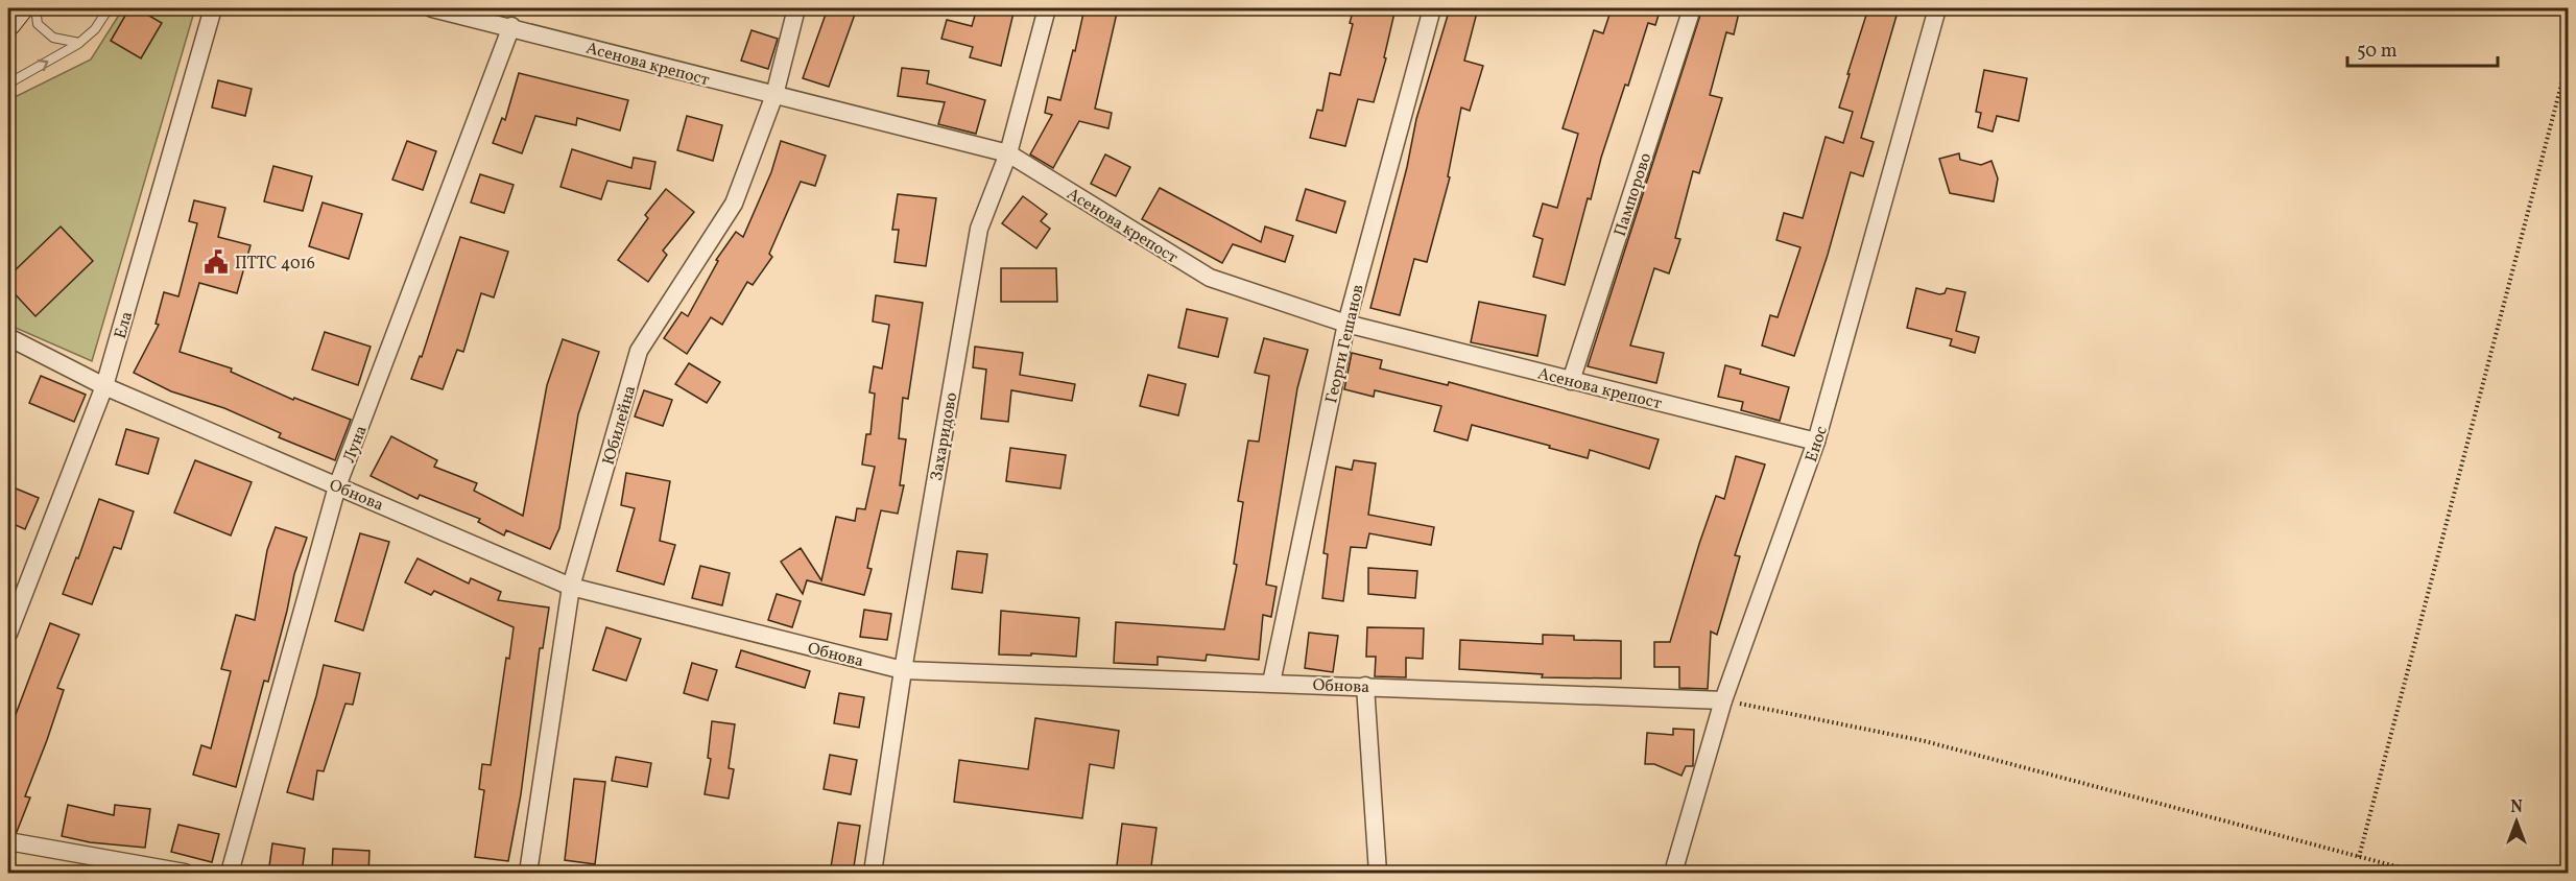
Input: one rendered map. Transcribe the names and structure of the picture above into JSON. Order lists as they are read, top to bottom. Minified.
{"streets":{"street":["Асенова крепост","Пампорово","Ела","Георги Гешанов","Юбилейна","Захаридово","Луна","Енос","Обнова"]},"crossings":[["Асенова крепост","Пампорово"],["Асенова крепост","Георги Гешанов"],["Асенова крепост","Юбилейна"],["Асенова крепост","Захаридово"],["Асенова крепост","Луна"],["Асенова крепост","Енос"],["Ела","Обнова"],["Георги Гешанов","Обнова"],["Юбилейна","Обнова"],["Захаридово","Обнова"],["Луна","Обнова"],["Енос","Обнова"]],"places":{"public building":["ПТТС 4016"]},"scale_bar":"50 m","north":"top"}
